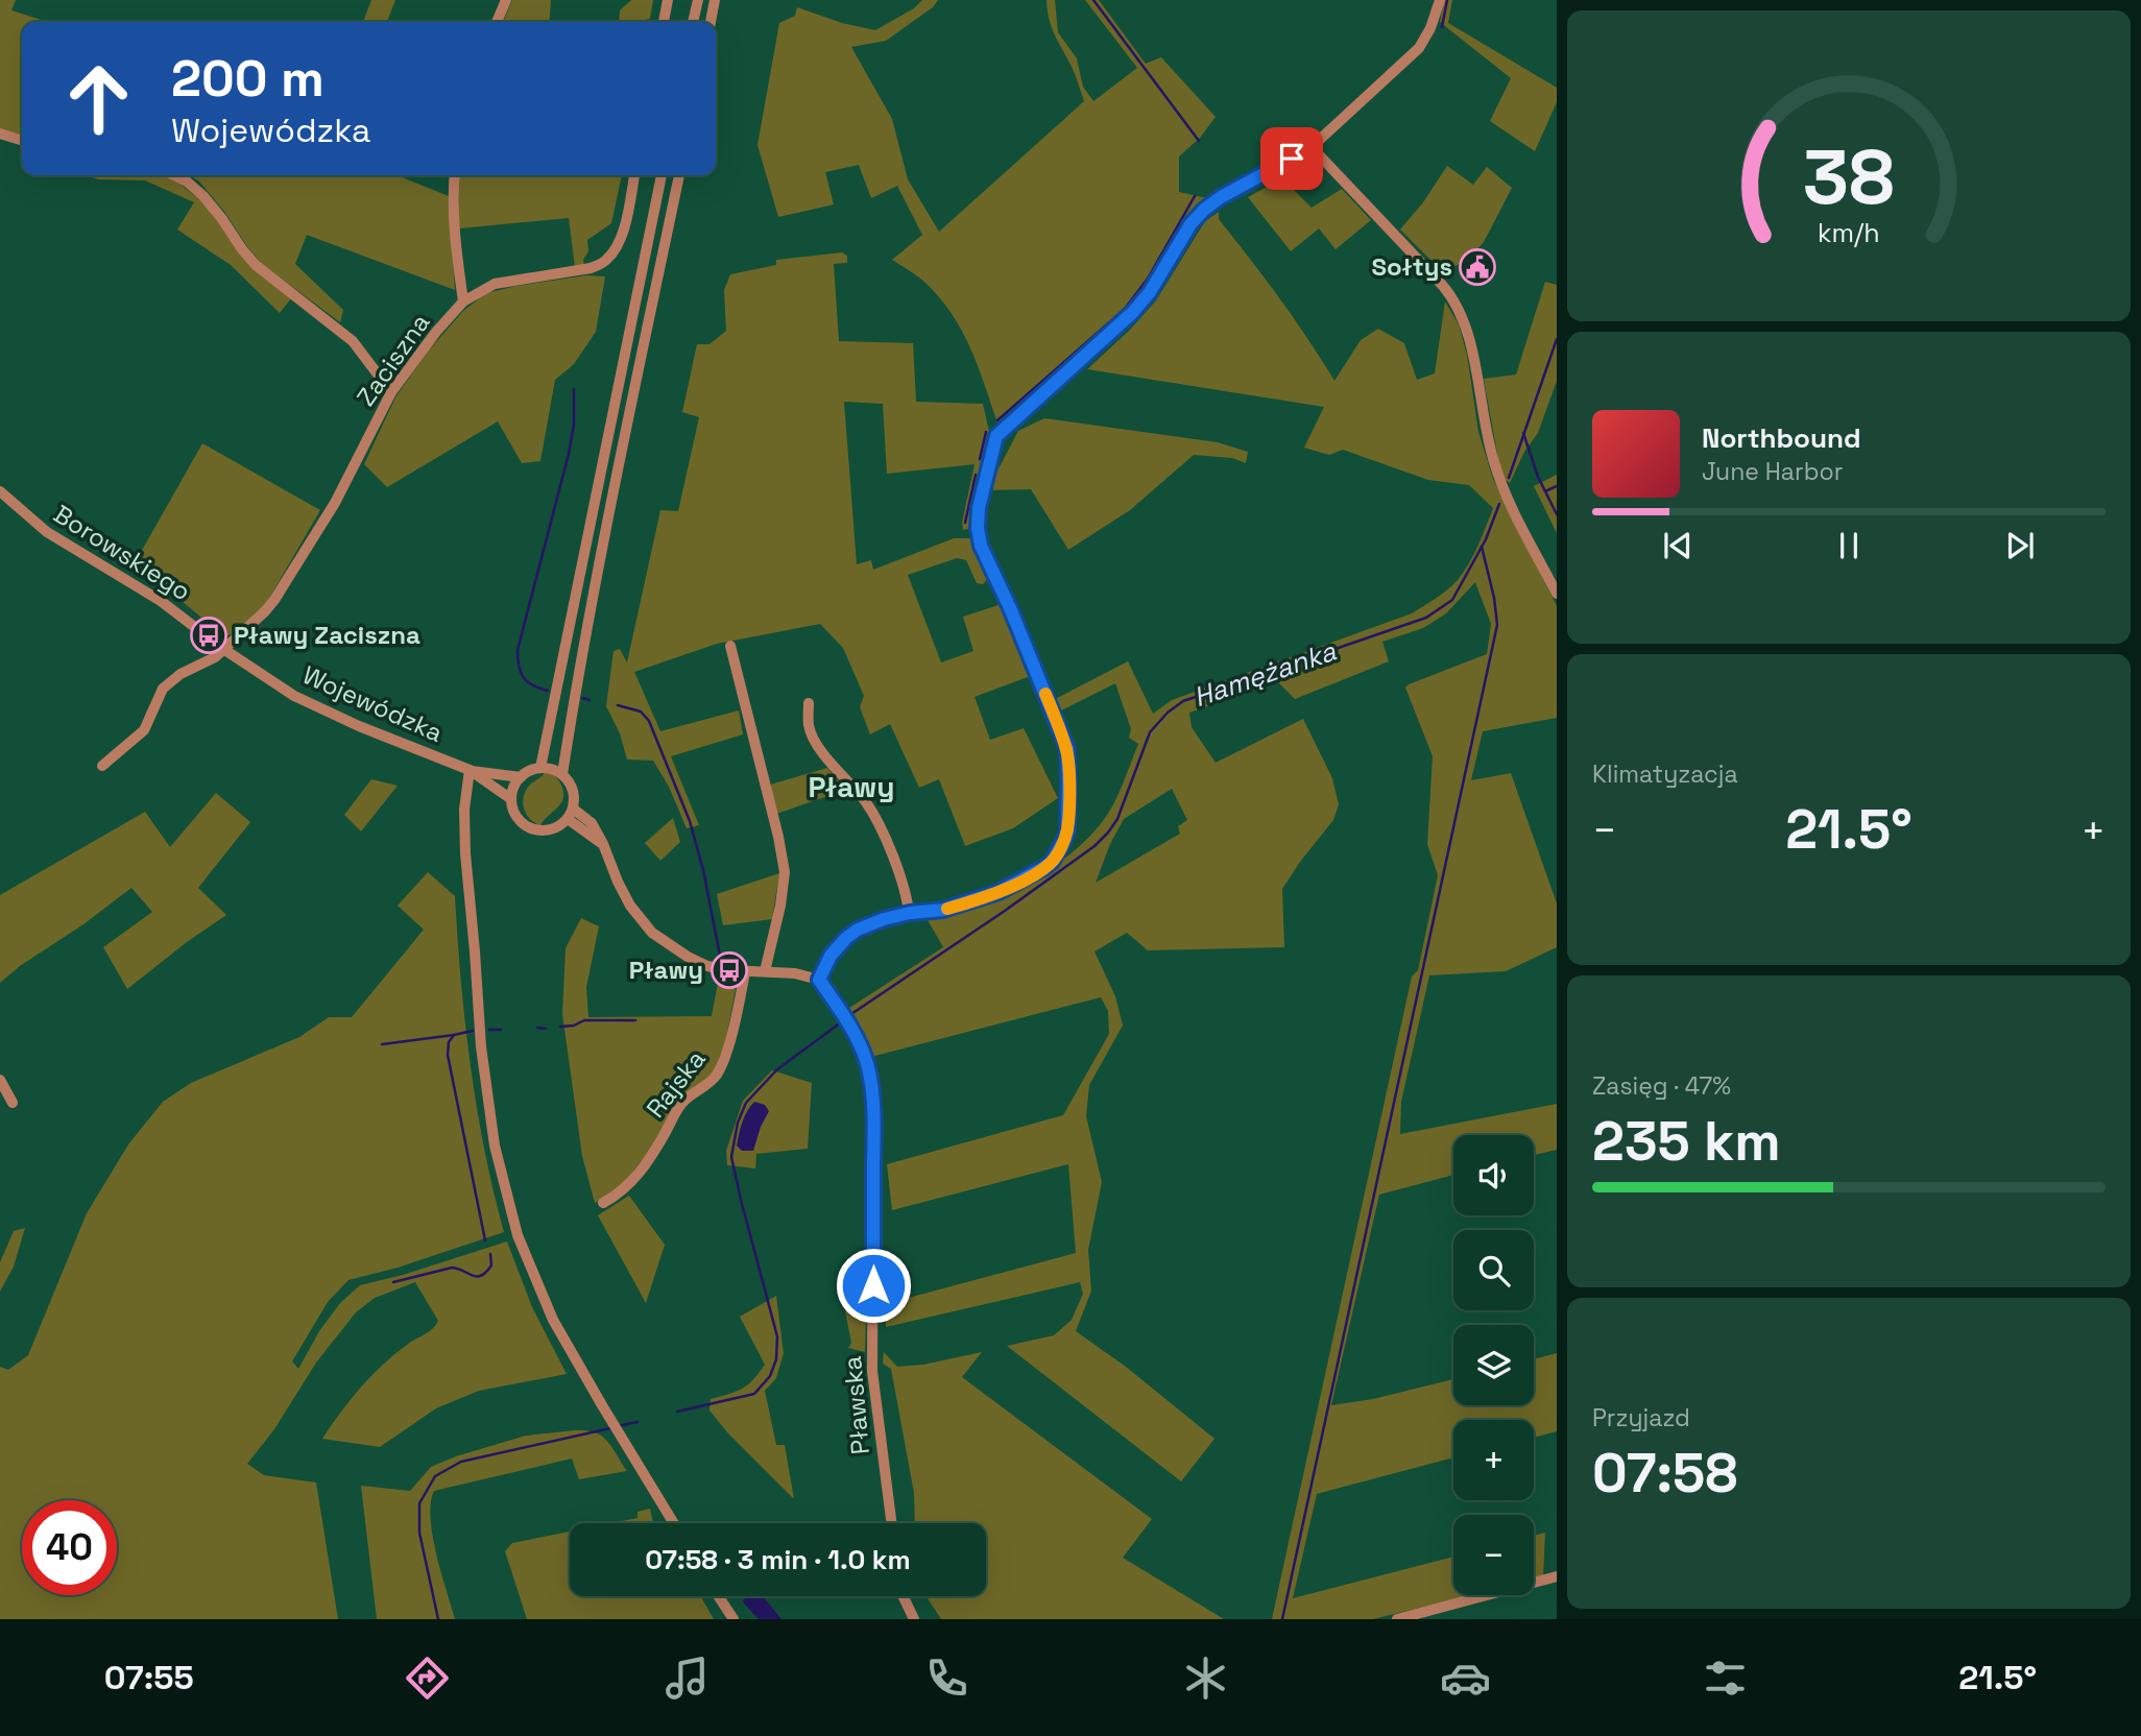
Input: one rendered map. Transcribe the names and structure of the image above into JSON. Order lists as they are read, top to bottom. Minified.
{"streets":{"street":["Zaciszna","Borowskiego","Wojewódzka","Rajska","Pławska"]},"crossings":[["Zaciszna","Borowskiego"],["Zaciszna","Wojewódzka"],["Borowskiego","Wojewódzka"]],"districts":["Pławy"],"water":["Hamężanka"],"places":{"public building":["Sołtys"],"bus stop":["Pławy Zaciszna","Pławy"]},"page":{"turn":["200 m","Wojewódzka"],"song":["Northbound","June Harbor"],"tile":["Klimatyzacja",["Zasięg · 47%","235 km"],["Przyjazd","07:58"]],"heat":["−","21.5°","+"],"map_buttons":["+","−"],"limit":"40","trip":"07:58 · 3 min · 1.0 km","tabs":["07:55","21.5°"],"gauge":["38","km/h"]}}
